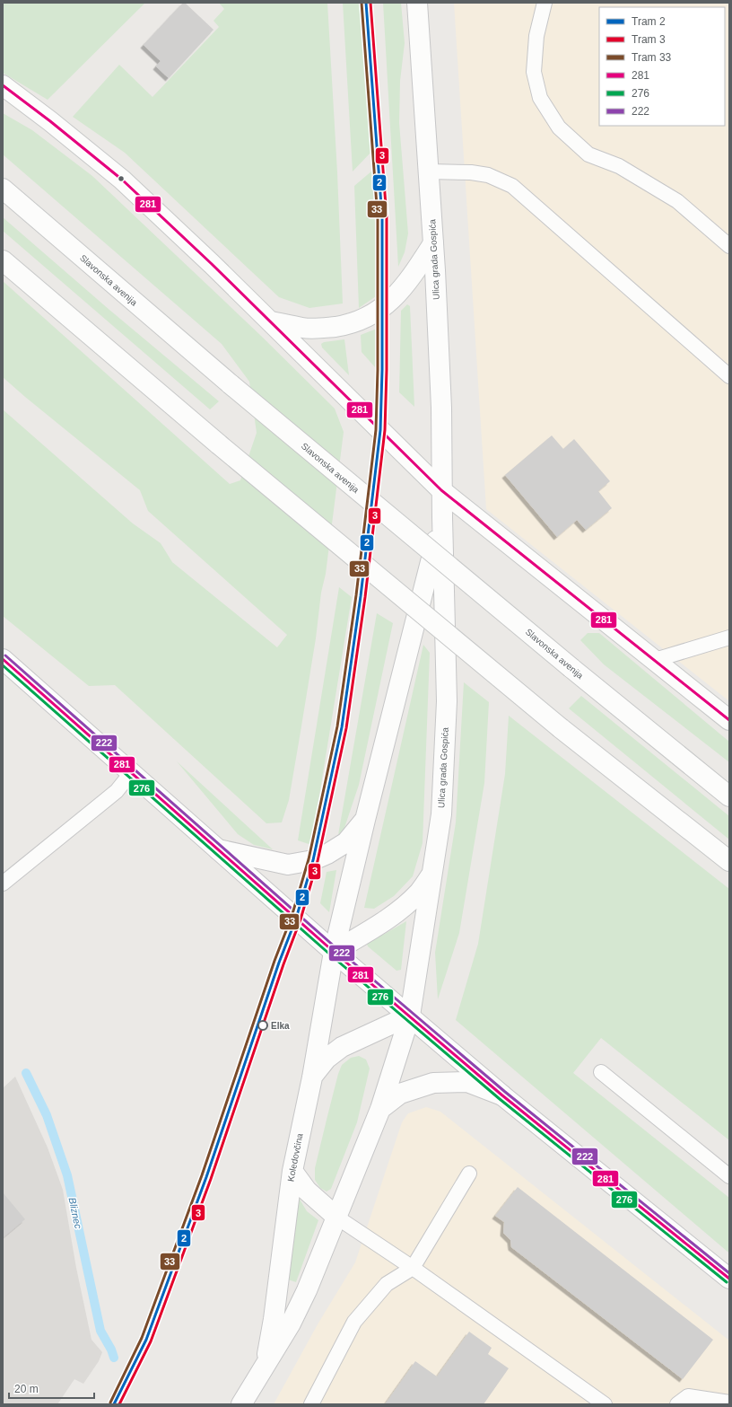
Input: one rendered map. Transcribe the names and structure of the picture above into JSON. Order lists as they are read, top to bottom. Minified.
{"streets":{"street":["Ulica grada Gospića","Slavonska avenija","Koledovčina"]},"crossings":[["Ulica grada Gospića","Koledovčina"]],"water":["Bliznec"],"places":["Elka"],"lines":["tram line 2","tram line 3","tram line 33","transit line 281","transit line 222","transit line 276"],"legend":["Tram 2","Tram 3","Tram 33","281","276","222"],"scale_bar":"20 m"}
